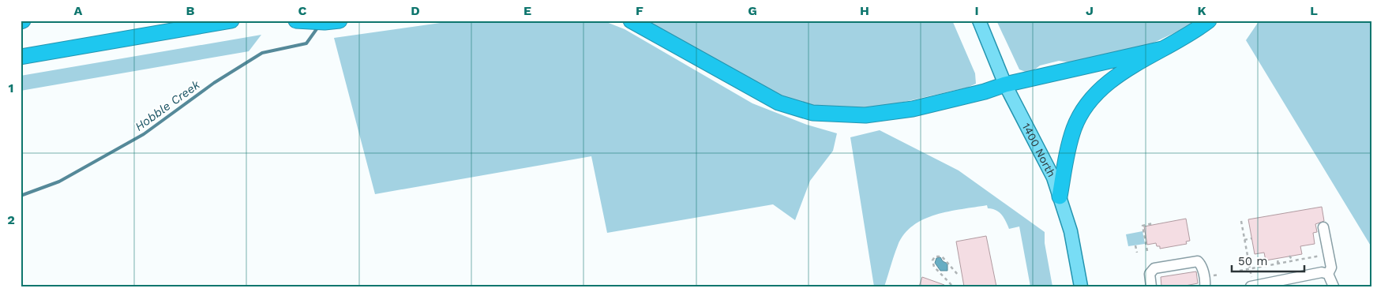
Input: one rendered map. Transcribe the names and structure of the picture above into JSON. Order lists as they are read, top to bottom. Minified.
{"streets":{"main road":["1400 North"]},"water":["Hobble Creek"],"scale_bar":"50 m","grid":{"columns":["A","B","C","D","E","F","G","H","I","J","K","L"],"rows":["1","2"]}}
